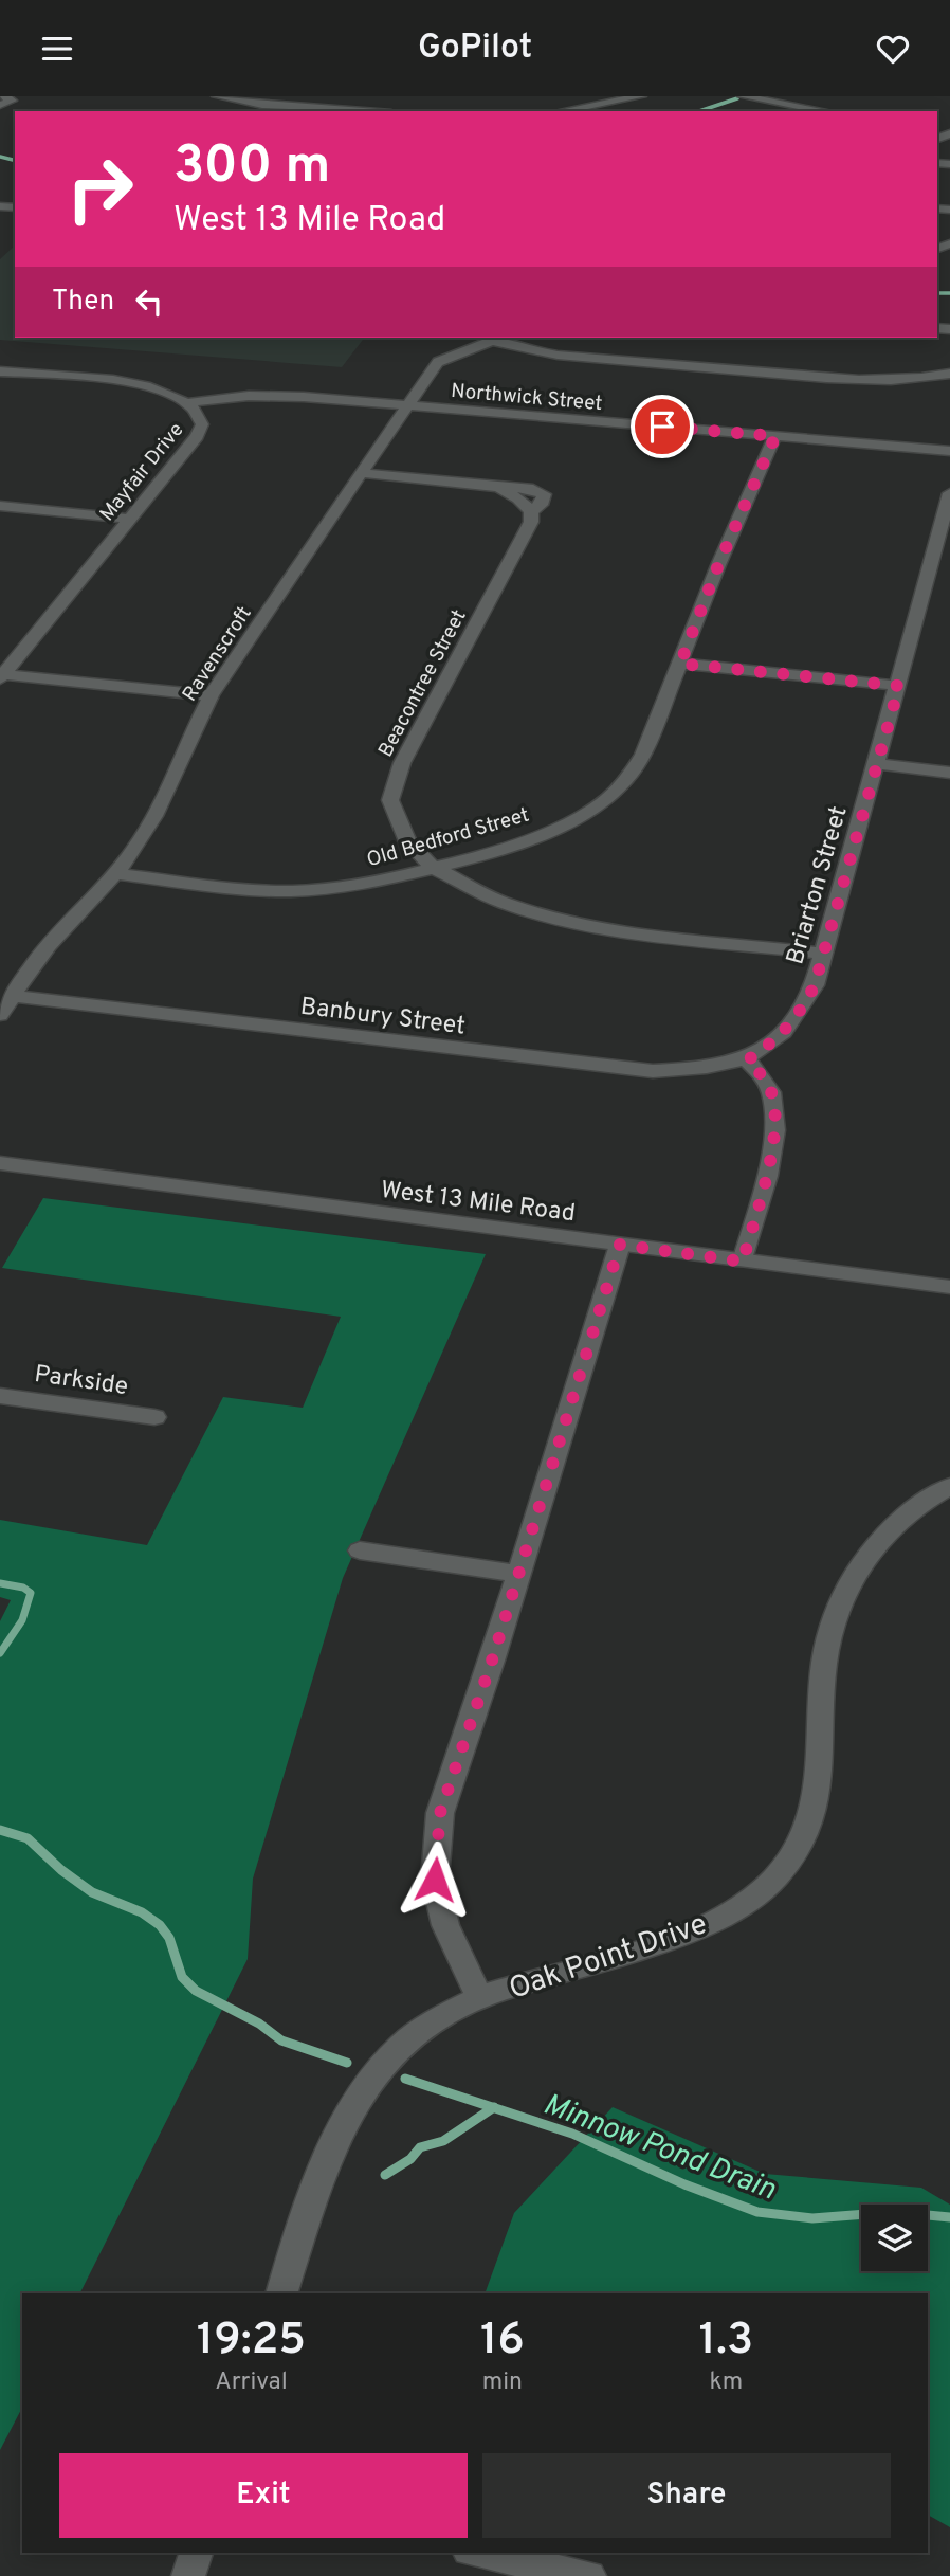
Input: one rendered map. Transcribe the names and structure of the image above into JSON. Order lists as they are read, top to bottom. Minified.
{"streets":{"street":["Northwick Street","Mayfair Drive","Ravenscroft","Beacontree Street","Old Bedford Street","Briarton Street","Banbury Street","West 13 Mile Road","Parkside","Oak Point Drive"]},"crossings":[["Northwick Street","Mayfair Drive"],["Northwick Street","Ravenscroft"],["Northwick Street","Old Bedford Street"],["Ravenscroft","Beacontree Street"],["Ravenscroft","Old Bedford Street"],["Ravenscroft","Banbury Street"],["Beacontree Street","Old Bedford Street"],["Beacontree Street","Briarton Street"],["Briarton Street","Banbury Street"]],"water":["Minnow Pond Drain"],"page":{"header":"GoPilot","turn":["300 m","West 13 Mile Road"],"then":"Then","eta":["19:25","Arrival","16","min","1.3","km"],"buttons":["Exit","Share"]}}
